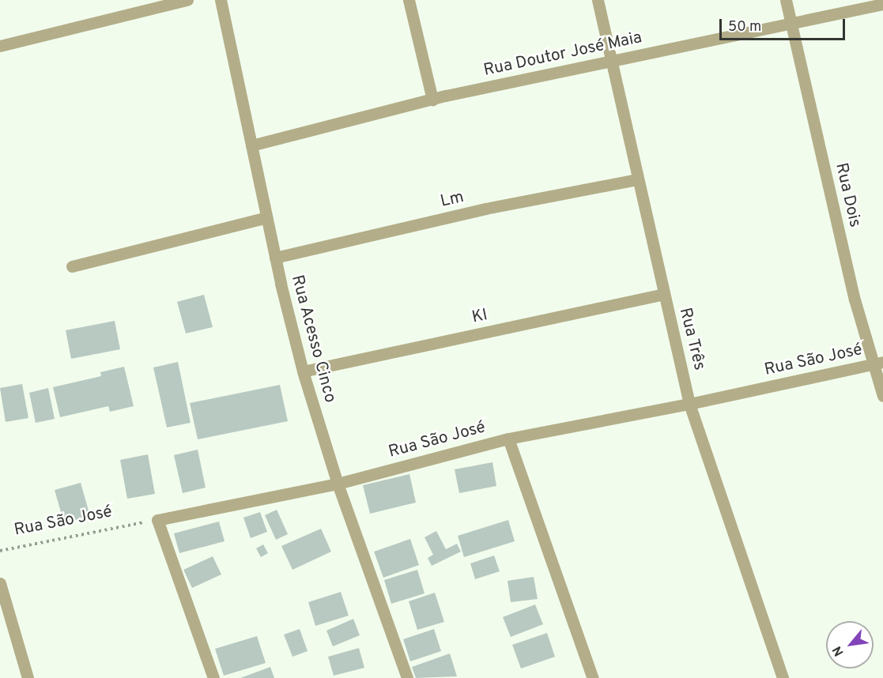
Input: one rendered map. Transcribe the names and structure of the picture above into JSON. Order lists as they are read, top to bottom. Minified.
{"streets":{"street":["Rua Doutor José Maia","Rua Dois","Lm","Kl","Rua Acesso Cinco","Rua Três","Rua São José"]},"crossings":[["Rua Doutor José Maia","Rua Dois"],["Rua Doutor José Maia","Rua Acesso Cinco"],["Rua Doutor José Maia","Rua Três"],["Rua Dois","Rua São José"],["Lm","Rua Acesso Cinco"],["Lm","Rua Três"],["Kl","Rua Acesso Cinco"],["Kl","Rua Três"],["Rua Acesso Cinco","Rua São José"],["Rua Três","Rua São José"]],"scale_bar":"50 m","north":"bottom left"}
